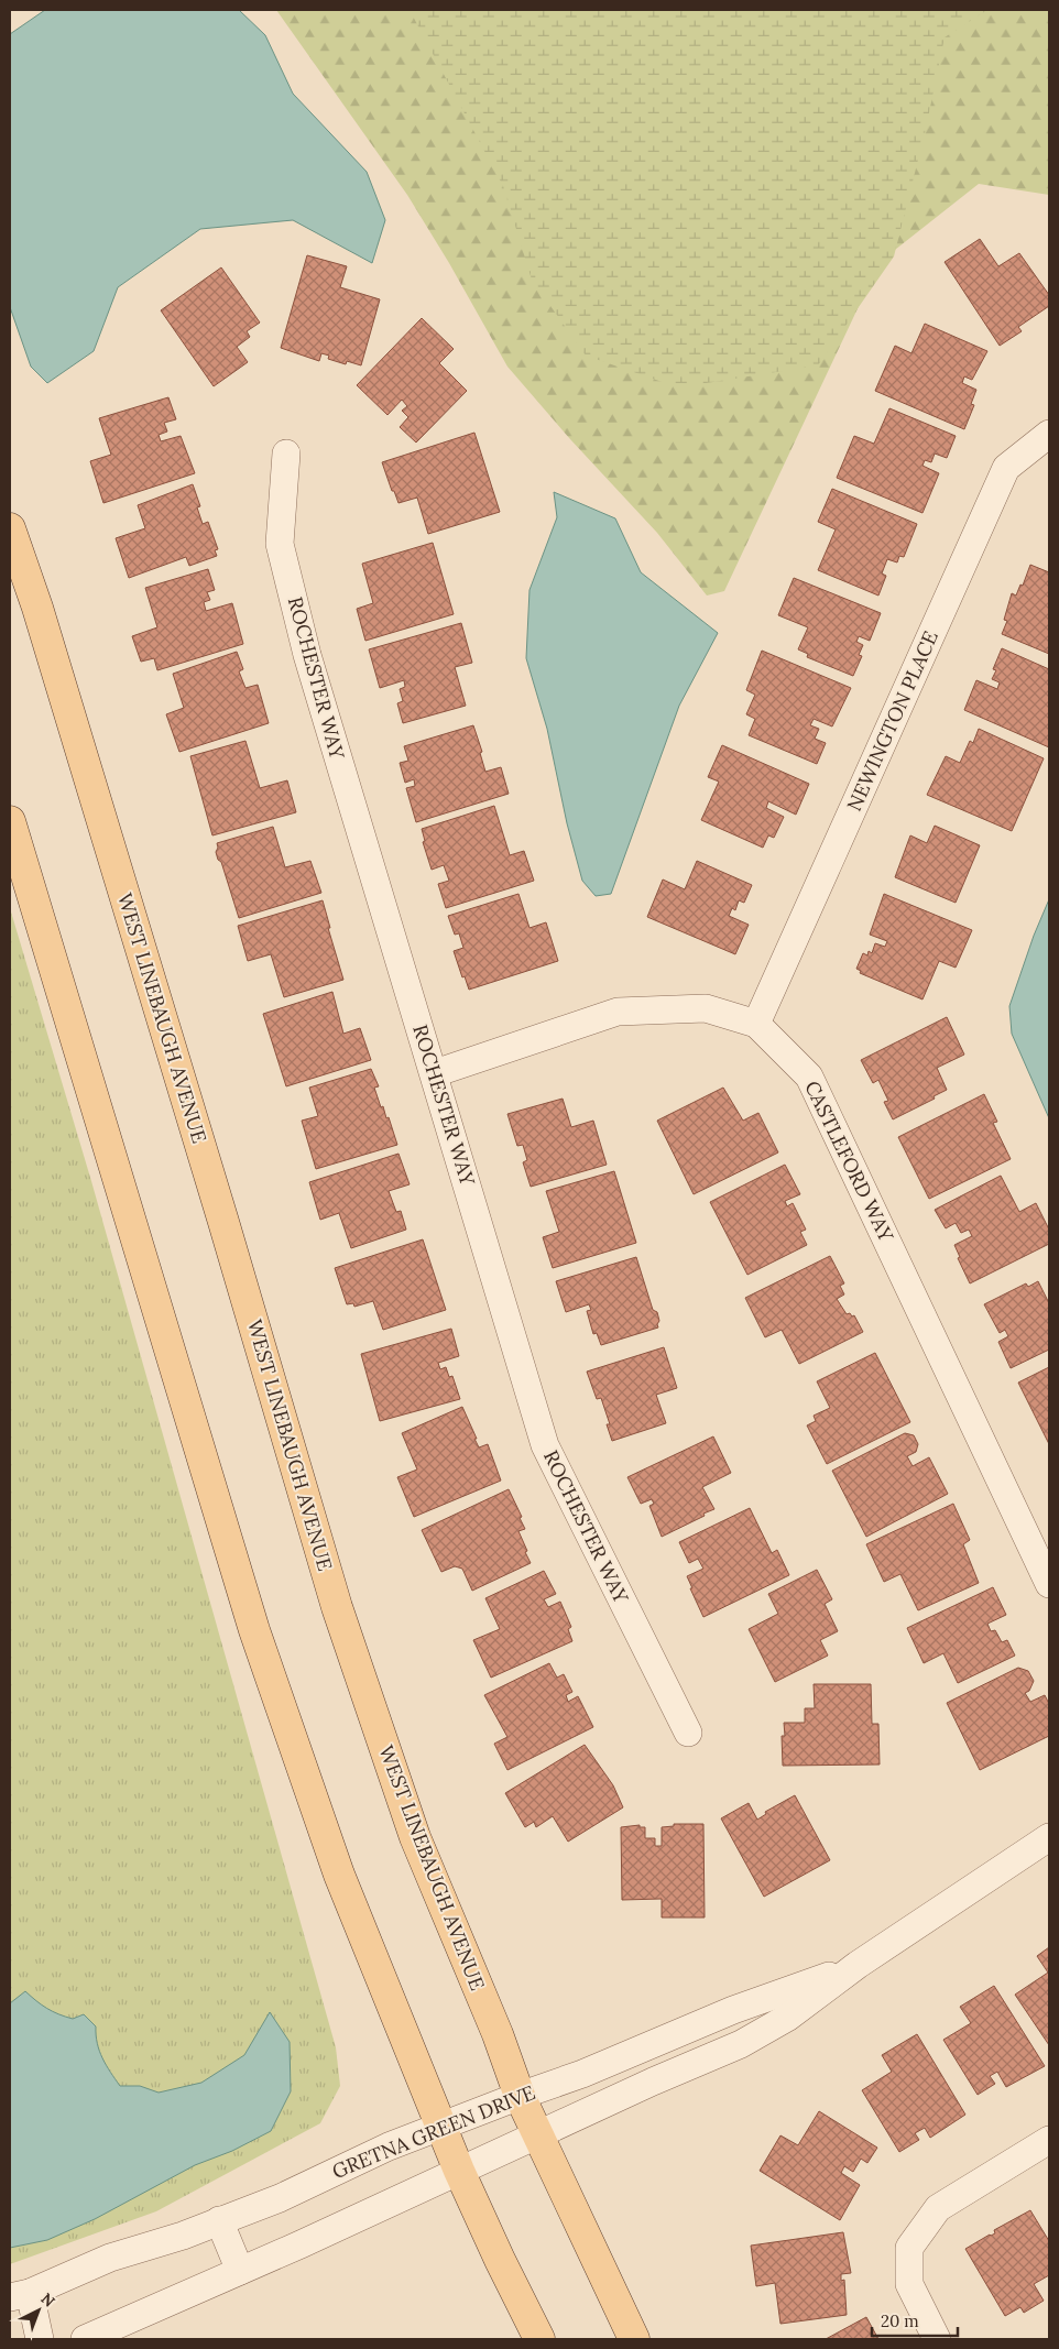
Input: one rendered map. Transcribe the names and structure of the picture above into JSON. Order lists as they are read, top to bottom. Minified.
{"streets":{"main road":["WEST LINEBAUGH AVENUE"],"street":["ROCHESTER WAY","NEWINGTON PLACE","CASTLEFORD WAY","GRETNA GREEN DRIVE"]},"crossings":[["ROCHESTER WAY","CASTLEFORD WAY"],["NEWINGTON PLACE","CASTLEFORD WAY"],["WEST LINEBAUGH AVENUE","GRETNA GREEN DRIVE"]],"scale_bar":"20 m","north":"top right"}
